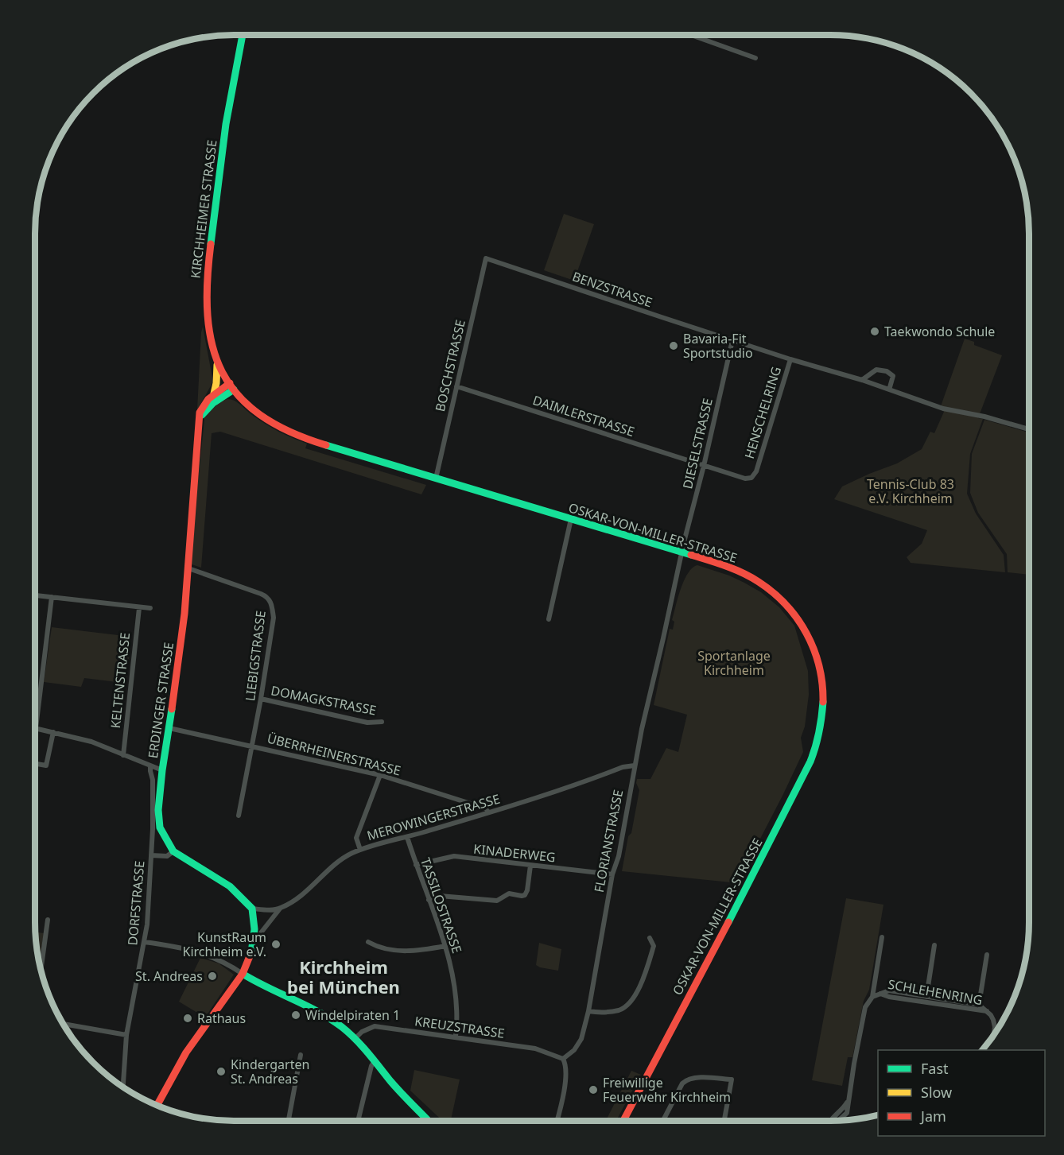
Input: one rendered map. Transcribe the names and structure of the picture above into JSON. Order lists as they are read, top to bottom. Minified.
{"streets":{"main road":["KIRCHHEIMER STRASSE","OSKAR-VON-MILLER-STRASSE","ERDINGER STRASSE"],"street":["BENZSTRASSE","BOSCHSTRASSE","HENSCHELRING","DAIMLERSTRASSE","DIESELSTRASSE","LIEBIGSTRASSE","KELTENSTRASSE","DOMAGKSTRASSE","ÜBERRHEINERSTRASSE","MEROWINGERSTRASSE","FLORIANSTRASSE","KINADERWEG","DORFSTRASSE","TASSILOSTRASSE","SCHLEHENRING","KREUZSTRASSE"]},"crossings":[["KIRCHHEIMER STRASSE","OSKAR-VON-MILLER-STRASSE"],["KIRCHHEIMER STRASSE","ERDINGER STRASSE"],["BENZSTRASSE","BOSCHSTRASSE"],["BENZSTRASSE","HENSCHELRING"],["BENZSTRASSE","DIESELSTRASSE"],["BOSCHSTRASSE","DAIMLERSTRASSE"],["BOSCHSTRASSE","OSKAR-VON-MILLER-STRASSE"],["HENSCHELRING","DAIMLERSTRASSE"],["HENSCHELRING","DIESELSTRASSE"],["DAIMLERSTRASSE","DIESELSTRASSE"],["DIESELSTRASSE","OSKAR-VON-MILLER-STRASSE"],["DIESELSTRASSE","FLORIANSTRASSE"],["OSKAR-VON-MILLER-STRASSE","ERDINGER STRASSE"],["OSKAR-VON-MILLER-STRASSE","FLORIANSTRASSE"],["LIEBIGSTRASSE","ERDINGER STRASSE"],["LIEBIGSTRASSE","DOMAGKSTRASSE"],["LIEBIGSTRASSE","ÜBERRHEINERSTRASSE"],["ERDINGER STRASSE","ÜBERRHEINERSTRASSE"],["ERDINGER STRASSE","DORFSTRASSE"],["ÜBERRHEINERSTRASSE","MEROWINGERSTRASSE"],["MEROWINGERSTRASSE","FLORIANSTRASSE"],["MEROWINGERSTRASSE","TASSILOSTRASSE"],["FLORIANSTRASSE","KINADERWEG"],["FLORIANSTRASSE","KREUZSTRASSE"],["KINADERWEG","TASSILOSTRASSE"],["TASSILOSTRASSE","KREUZSTRASSE"]],"districts":["Kirchheim bei München"],"parks":["Tennis-Club 83 e.V. Kirchheim","Sportanlage Kirchheim"],"places":["Taekwondo Schule","Bavaria-Fit Sportstudio","KunstRaum Kirchheim e.V.","St. Andreas","Windelpiraten 1","Rathaus","Kindergarten St. Andreas","Freiwillige Feuerwehr Kirchheim"],"legend":["Fast","Slow","Jam"]}
